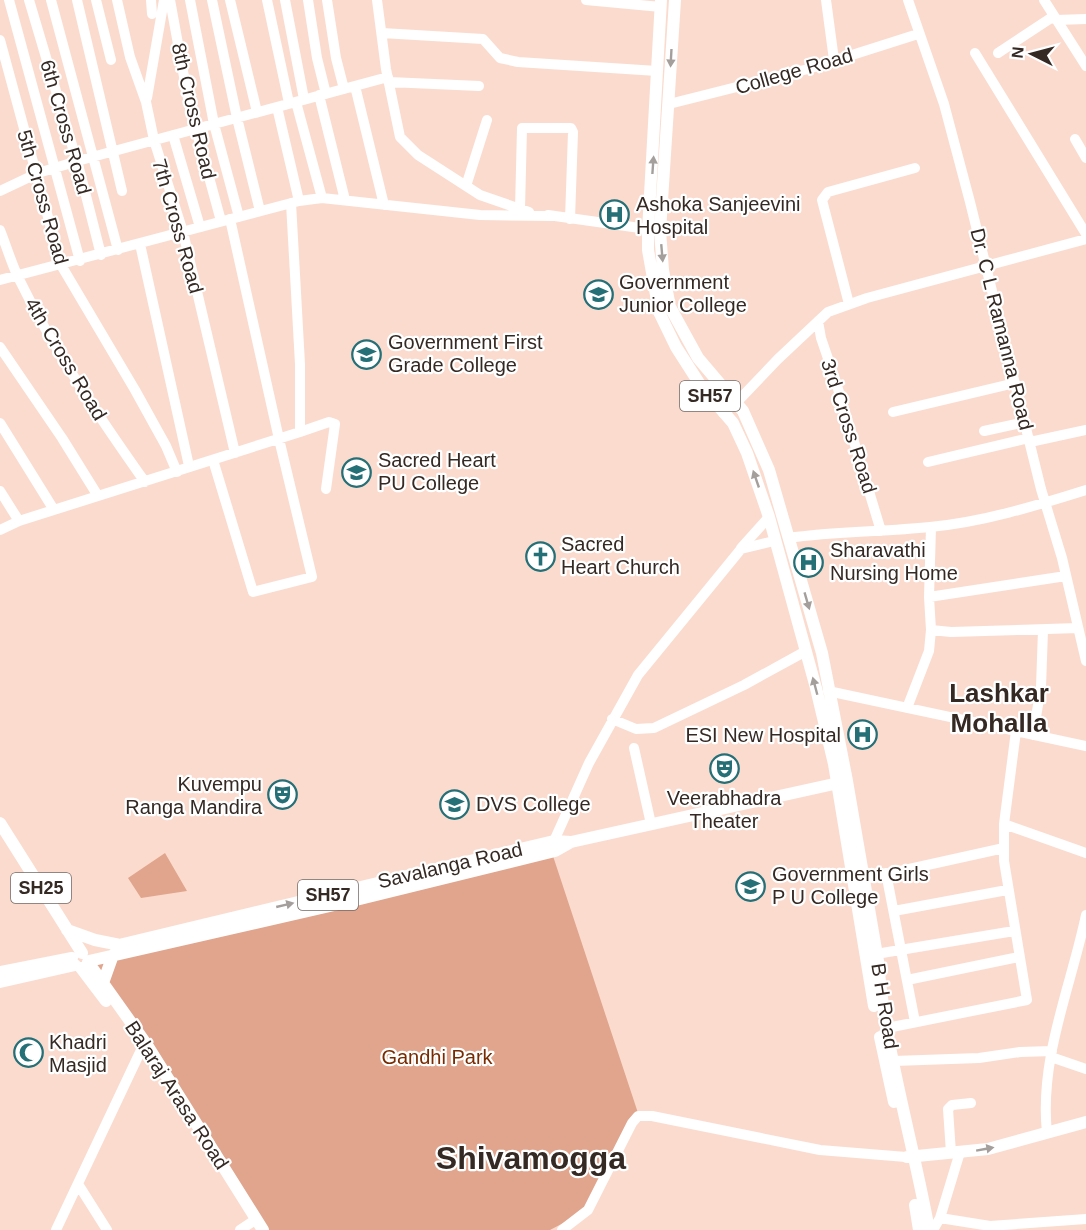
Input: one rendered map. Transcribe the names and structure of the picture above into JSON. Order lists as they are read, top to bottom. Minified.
{"streets":{"main road":["SH57","Savalanga Road","SH25","B H Road","Balaraj Arasa Road"],"street":["College Road","8th Cross Road","6th Cross Road","5th Cross Road","7th Cross Road","Dr. C L Ramanna Road","4th Cross Road","3rd Cross Road"]},"crossings":[["College Road","Dr. C L Ramanna Road"],["College Road","SH57"],["SH57","Savalanga Road"],["SH57","B H Road"],["Savalanga Road","SH25"],["Savalanga Road","B H Road"]],"districts":["Lashkar Mohalla","Shivamogga"],"parks":["Gandhi Park"],"places":{"hospital":["Ashoka Sanjeevini Hospital","Sharavathi Nursing Home","ESI New Hospital"],"school or university":["Government Junior College","Government First Grade College","Sacred Heart PU College","DVS College","Government Girls P U College"],"church":["Sacred Heart Church"],"theatre":["Veerabhadra Theater","Kuvempu Ranga Mandira"],"mosque":["Khadri Masjid"]},"north":"left"}
